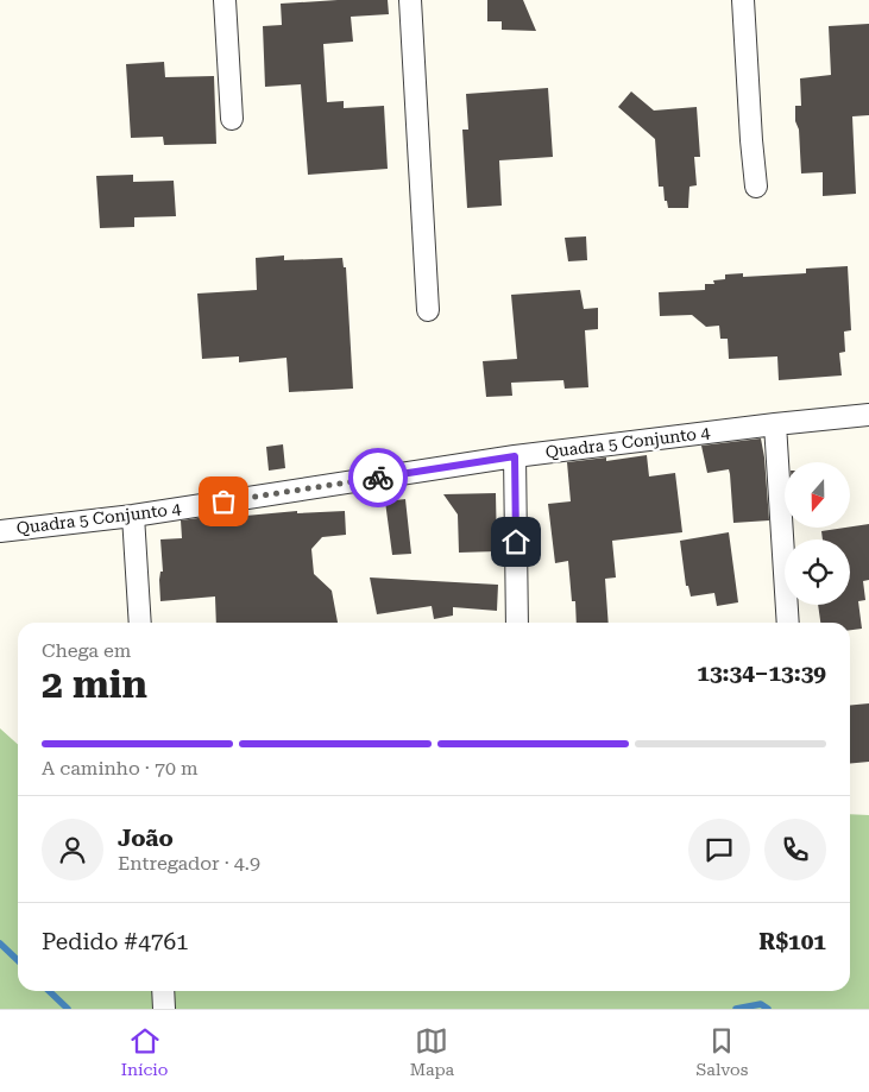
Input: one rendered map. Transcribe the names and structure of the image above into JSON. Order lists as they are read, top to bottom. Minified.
{"streets":{"street":["Quadra 5 Conjunto 4"]},"north":"bottom","page":{"heading":["2 min","Chega em","13:34–13:39"],"panel":["João","Entregador · 4.9","Pedido #4761","R$101"],"bar":"A caminho · 70 m","tabs":["Início","Mapa","Salvos"]}}
